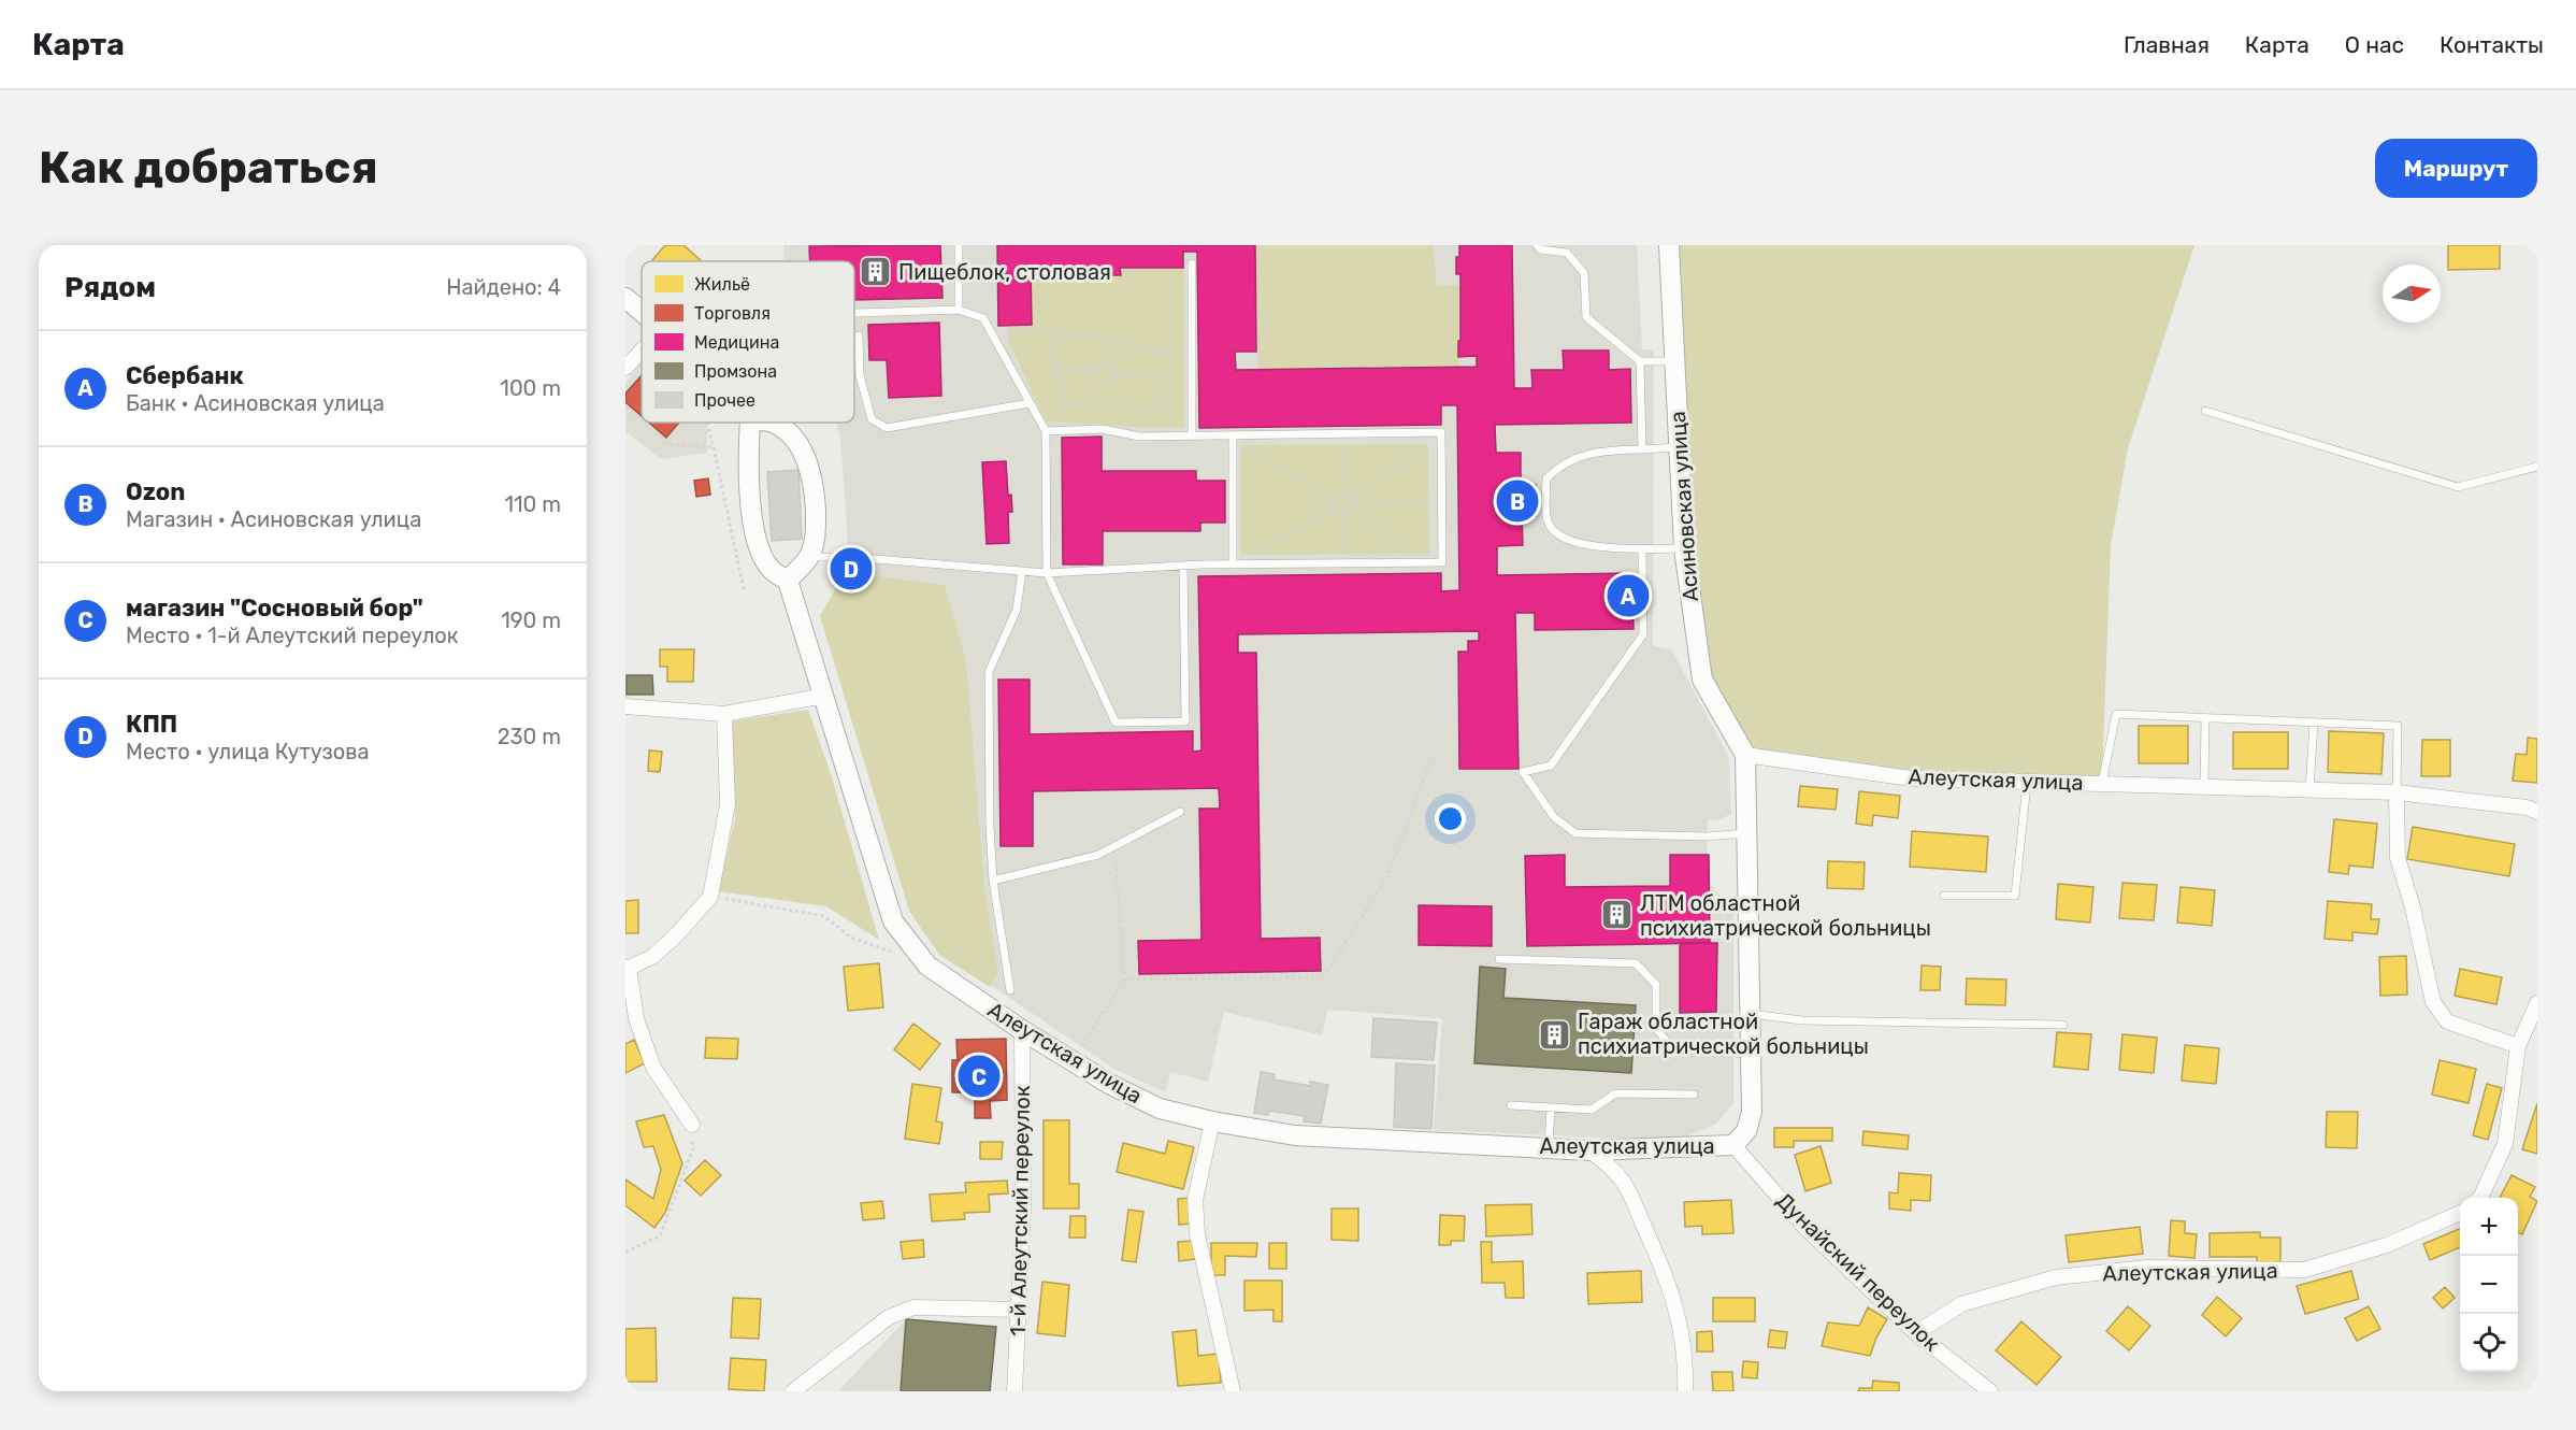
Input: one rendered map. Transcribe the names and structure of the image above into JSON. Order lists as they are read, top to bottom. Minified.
{"streets":{"street":["Асиновская улица","Алеутская улица","1-й Алеутский переулок","Дунайский переулок"]},"crossings":[["Асиновская улица","Алеутская улица"],["Алеутская улица","1-й Алеутский переулок"],["Алеутская улица","Дунайский переулок"]],"places":{"building":["Пищеблок, столовая","ЛТМ областной психиатрической больницы","Гараж областной психиатрической больницы"]},"legend":["Жильё","Торговля","Медицина","Промзона","Прочее"],"north":"right","page":{"header":"Карта","nav":["Главная","Карта","О нас","Контакты"],"buttons":"Маршрут","title":"Как добраться","heading":["Рядом","Найдено: 4"],"list":[{"mark":"A","name":"Сбербанк","note":"Банк · Асиновская улица","value":"100 m"},{"mark":"B","name":"Ozon","note":"Магазин · Асиновская улица","value":"110 m"},{"mark":"C","name":"магазин \"Сосновый бор\"","note":"Место · 1-й Алеутский переулок","value":"190 m"},{"mark":"D","name":"КПП","note":"Место · улица Кутузова","value":"230 m"}],"pins":["B","D","A","C"],"map_buttons":["+","−"]}}
